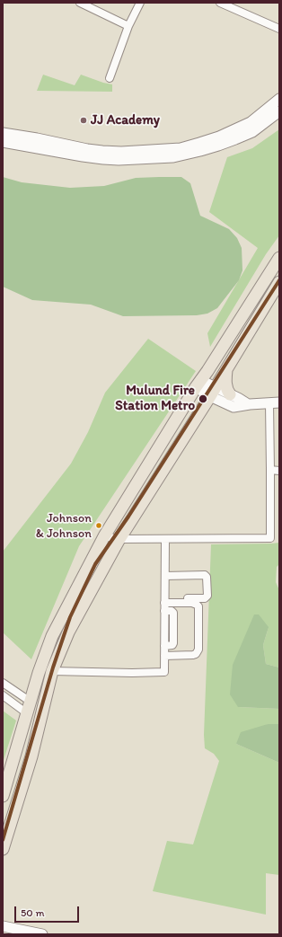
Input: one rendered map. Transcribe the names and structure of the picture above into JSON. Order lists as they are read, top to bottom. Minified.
{"places":["JJ Academy","Mulund Fire Station Metro","Johnson & Johnson"],"scale_bar":"50 m"}
